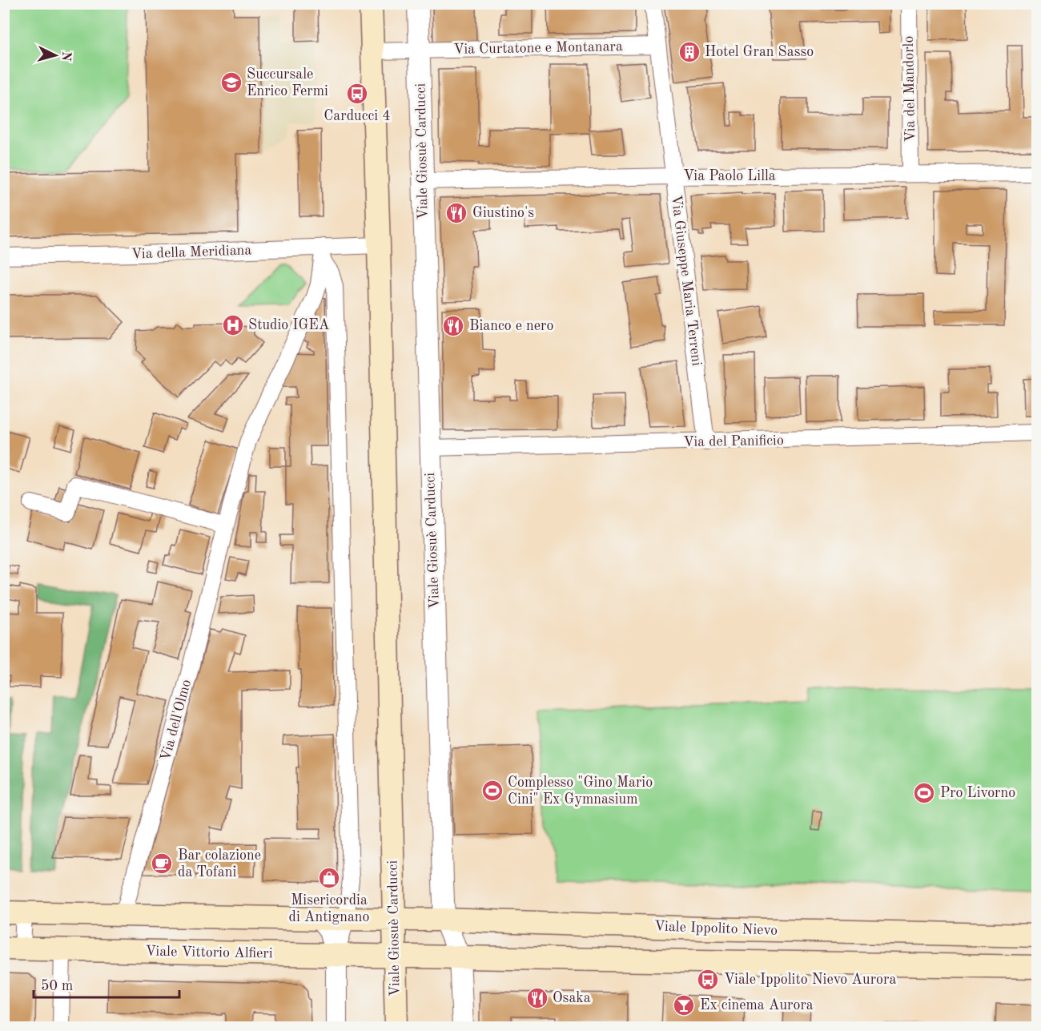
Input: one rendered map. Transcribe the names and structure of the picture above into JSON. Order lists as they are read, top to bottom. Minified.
{"streets":{"main road":["Viale Giosuè Carducci","Viale Ippolito Nievo","Viale Vittorio Alfieri"],"street":["Via Curtatone e Montanara","Via del Mandorlo","Via Paolo Lilla","Via della Meridiana","Via Giuseppe Maria Terreni","Via del Panificio","Via dell'Olmo"]},"crossings":[["Via Curtatone e Montanara","Viale Giosuè Carducci"],["Via Curtatone e Montanara","Via Giuseppe Maria Terreni"],["Via del Mandorlo","Via Paolo Lilla"],["Viale Giosuè Carducci","Via Paolo Lilla"],["Viale Giosuè Carducci","Via della Meridiana"],["Viale Giosuè Carducci","Via del Panificio"],["Viale Giosuè Carducci","Viale Ippolito Nievo"],["Viale Giosuè Carducci","Viale Vittorio Alfieri"],["Via Paolo Lilla","Via Giuseppe Maria Terreni"],["Via della Meridiana","Via dell'Olmo"],["Via Giuseppe Maria Terreni","Via del Panificio"],["Via dell'Olmo","Viale Vittorio Alfieri"],["Viale Ippolito Nievo","Viale Vittorio Alfieri"]],"places":{"building":["Hotel Gran Sasso"],"school or university":["Succursale Enrico Fermi"],"bus stop":["Carducci 4","Viale Ippolito Nievo Aurora"],"restaurant":["Giustino's","Bianco e nero","Osaka"],"hospital":["Studio IGEA"],"sports":["Complesso \"Gino Mario Cini\" Ex Gymnasium","Pro Livorno"],"cafe":["Bar colazione da Tofani"],"shop":["Misericordia di Antignano"],"bar":["Ex cinema Aurora"]},"scale_bar":"50 m","north":"right"}
